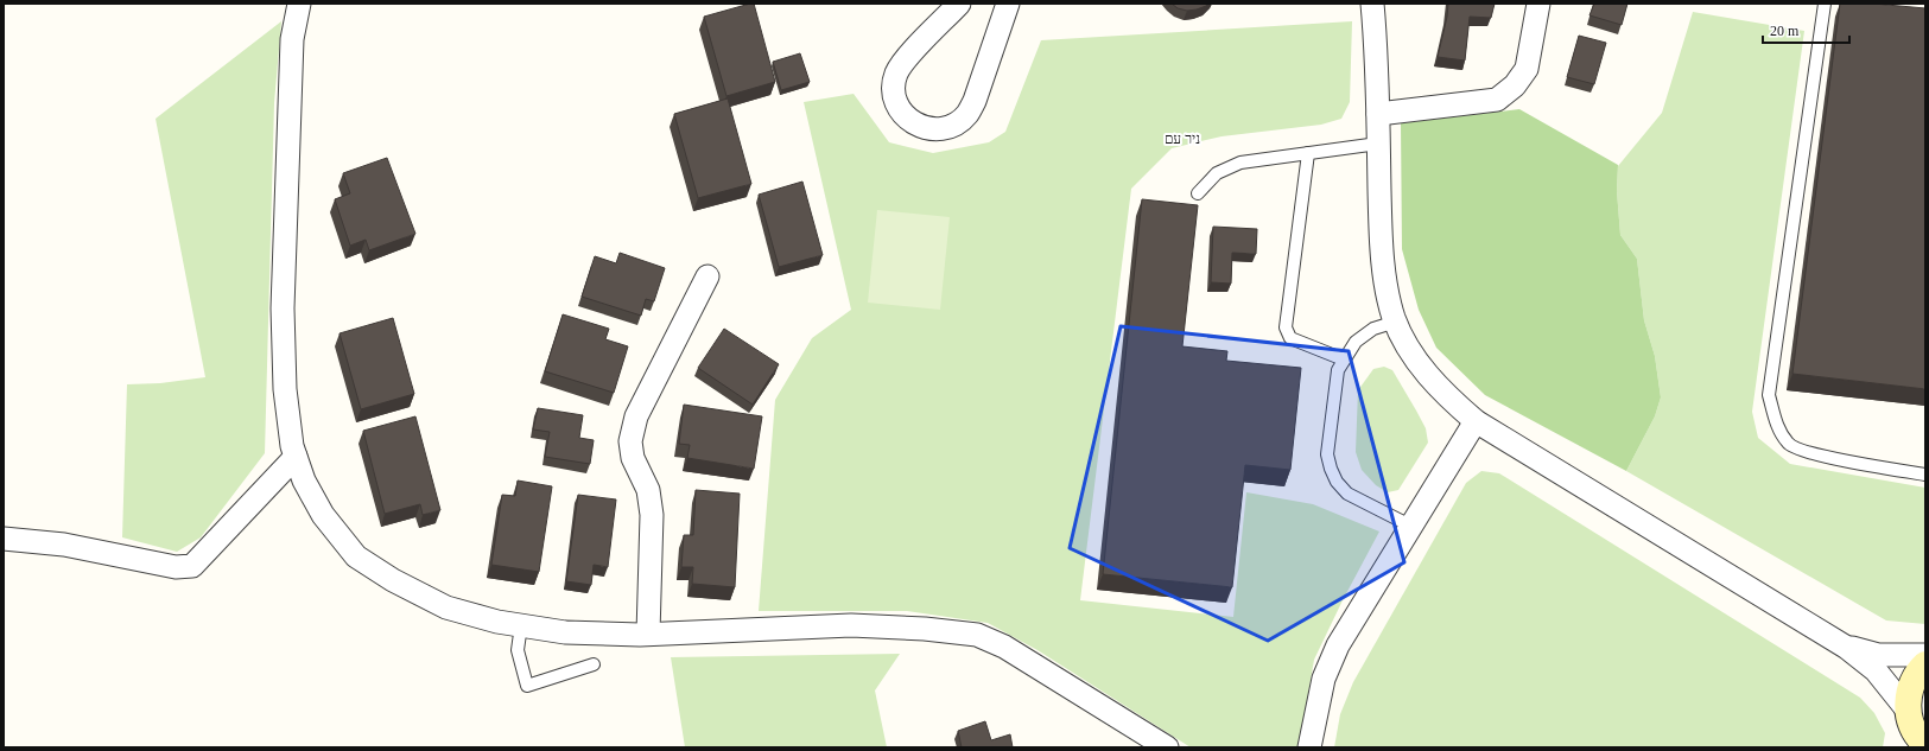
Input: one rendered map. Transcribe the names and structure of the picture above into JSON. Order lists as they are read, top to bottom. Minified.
{"districts":["ניר עם"],"scale_bar":"20 m"}
